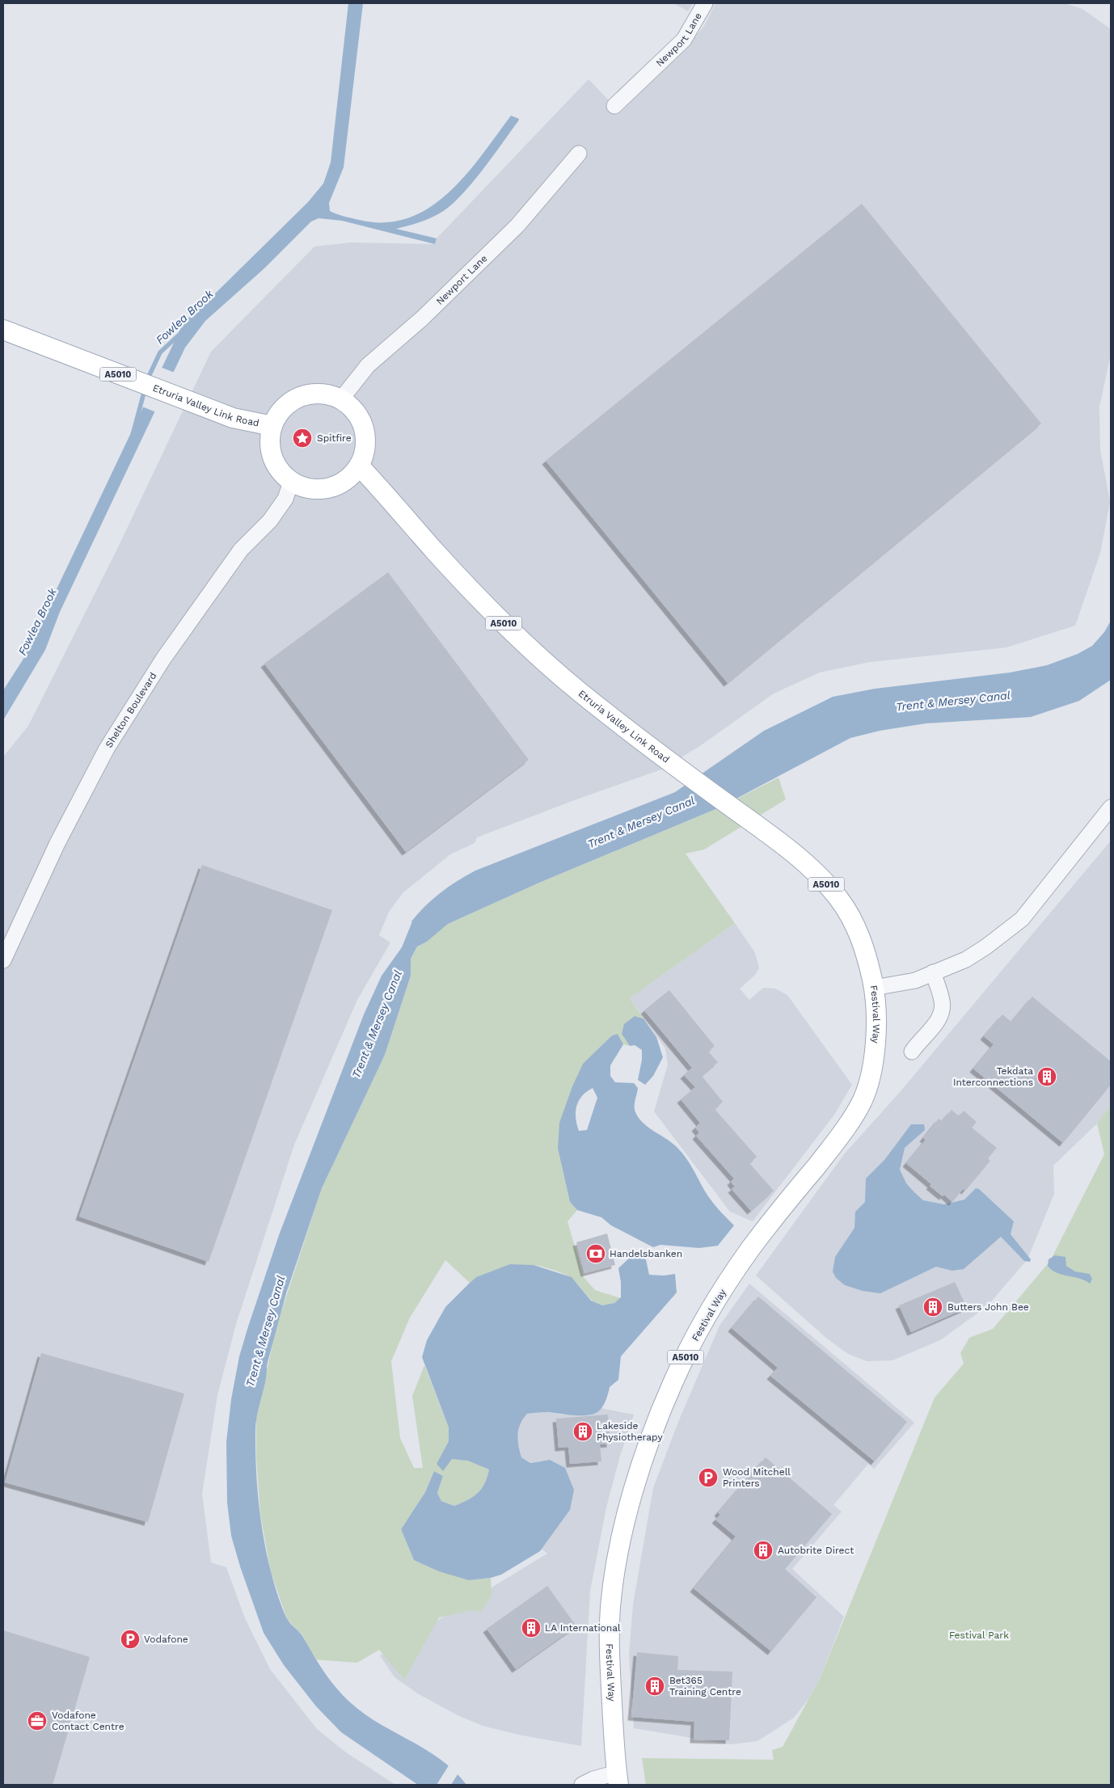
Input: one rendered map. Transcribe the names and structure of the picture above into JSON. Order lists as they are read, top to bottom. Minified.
{"streets":{"main road":["A5010","Etruria Valley Link Road","Festival Way"],"street":["Newport Lane","Shelton Boulevard"]},"crossings":[["Newport Lane","Etruria Valley Link Road"],["Newport Lane","Shelton Boulevard"],["Etruria Valley Link Road","Shelton Boulevard"],["Etruria Valley Link Road","Festival Way"]],"water":["Fowlea Brook","Trent & Mersey Canal"],"parks":["Festival Park"],"places":{"place":["Spitfire"],"building":["Tekdata Interconnections","Butters John Bee","Lakeside Physiotherapy","Autobrite Direct","LA International","Bet365 Training Centre"],"bank":["Handelsbanken"],"parking":["Wood Mitchell Printers","Vodafone"],"office":["Vodafone Contact Centre"]}}
